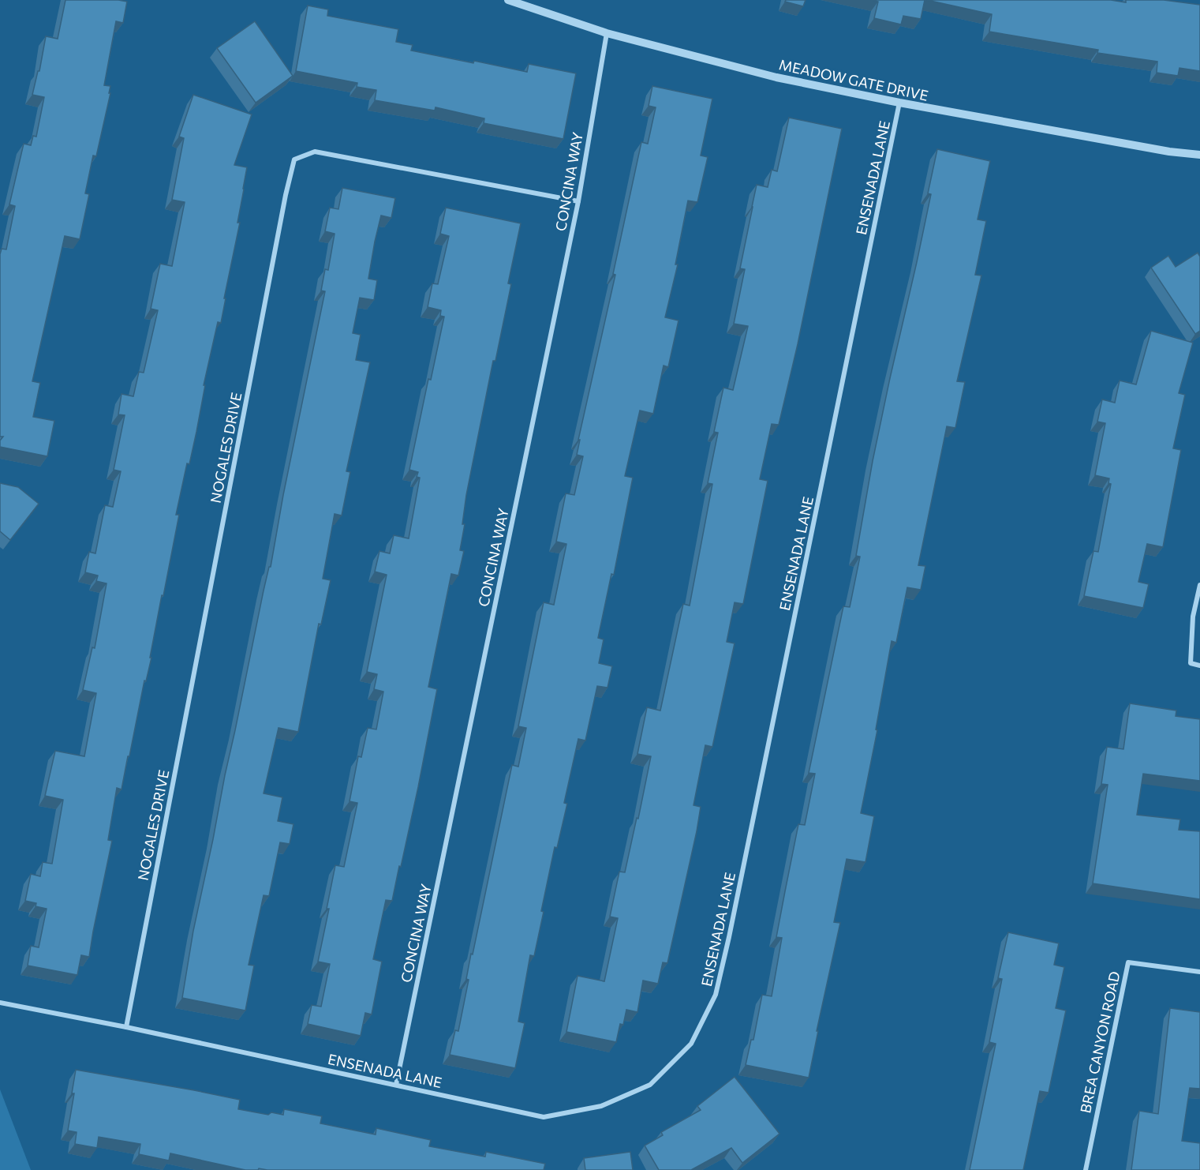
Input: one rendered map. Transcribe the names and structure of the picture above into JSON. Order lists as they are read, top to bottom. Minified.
{"streets":{"street":["MEADOW GATE DRIVE","ENSENADA LANE","CONCINA WAY","NOGALES DRIVE","BREA CANYON ROAD"]},"crossings":[["MEADOW GATE DRIVE","ENSENADA LANE"],["MEADOW GATE DRIVE","CONCINA WAY"],["ENSENADA LANE","CONCINA WAY"],["ENSENADA LANE","NOGALES DRIVE"],["CONCINA WAY","NOGALES DRIVE"]]}
